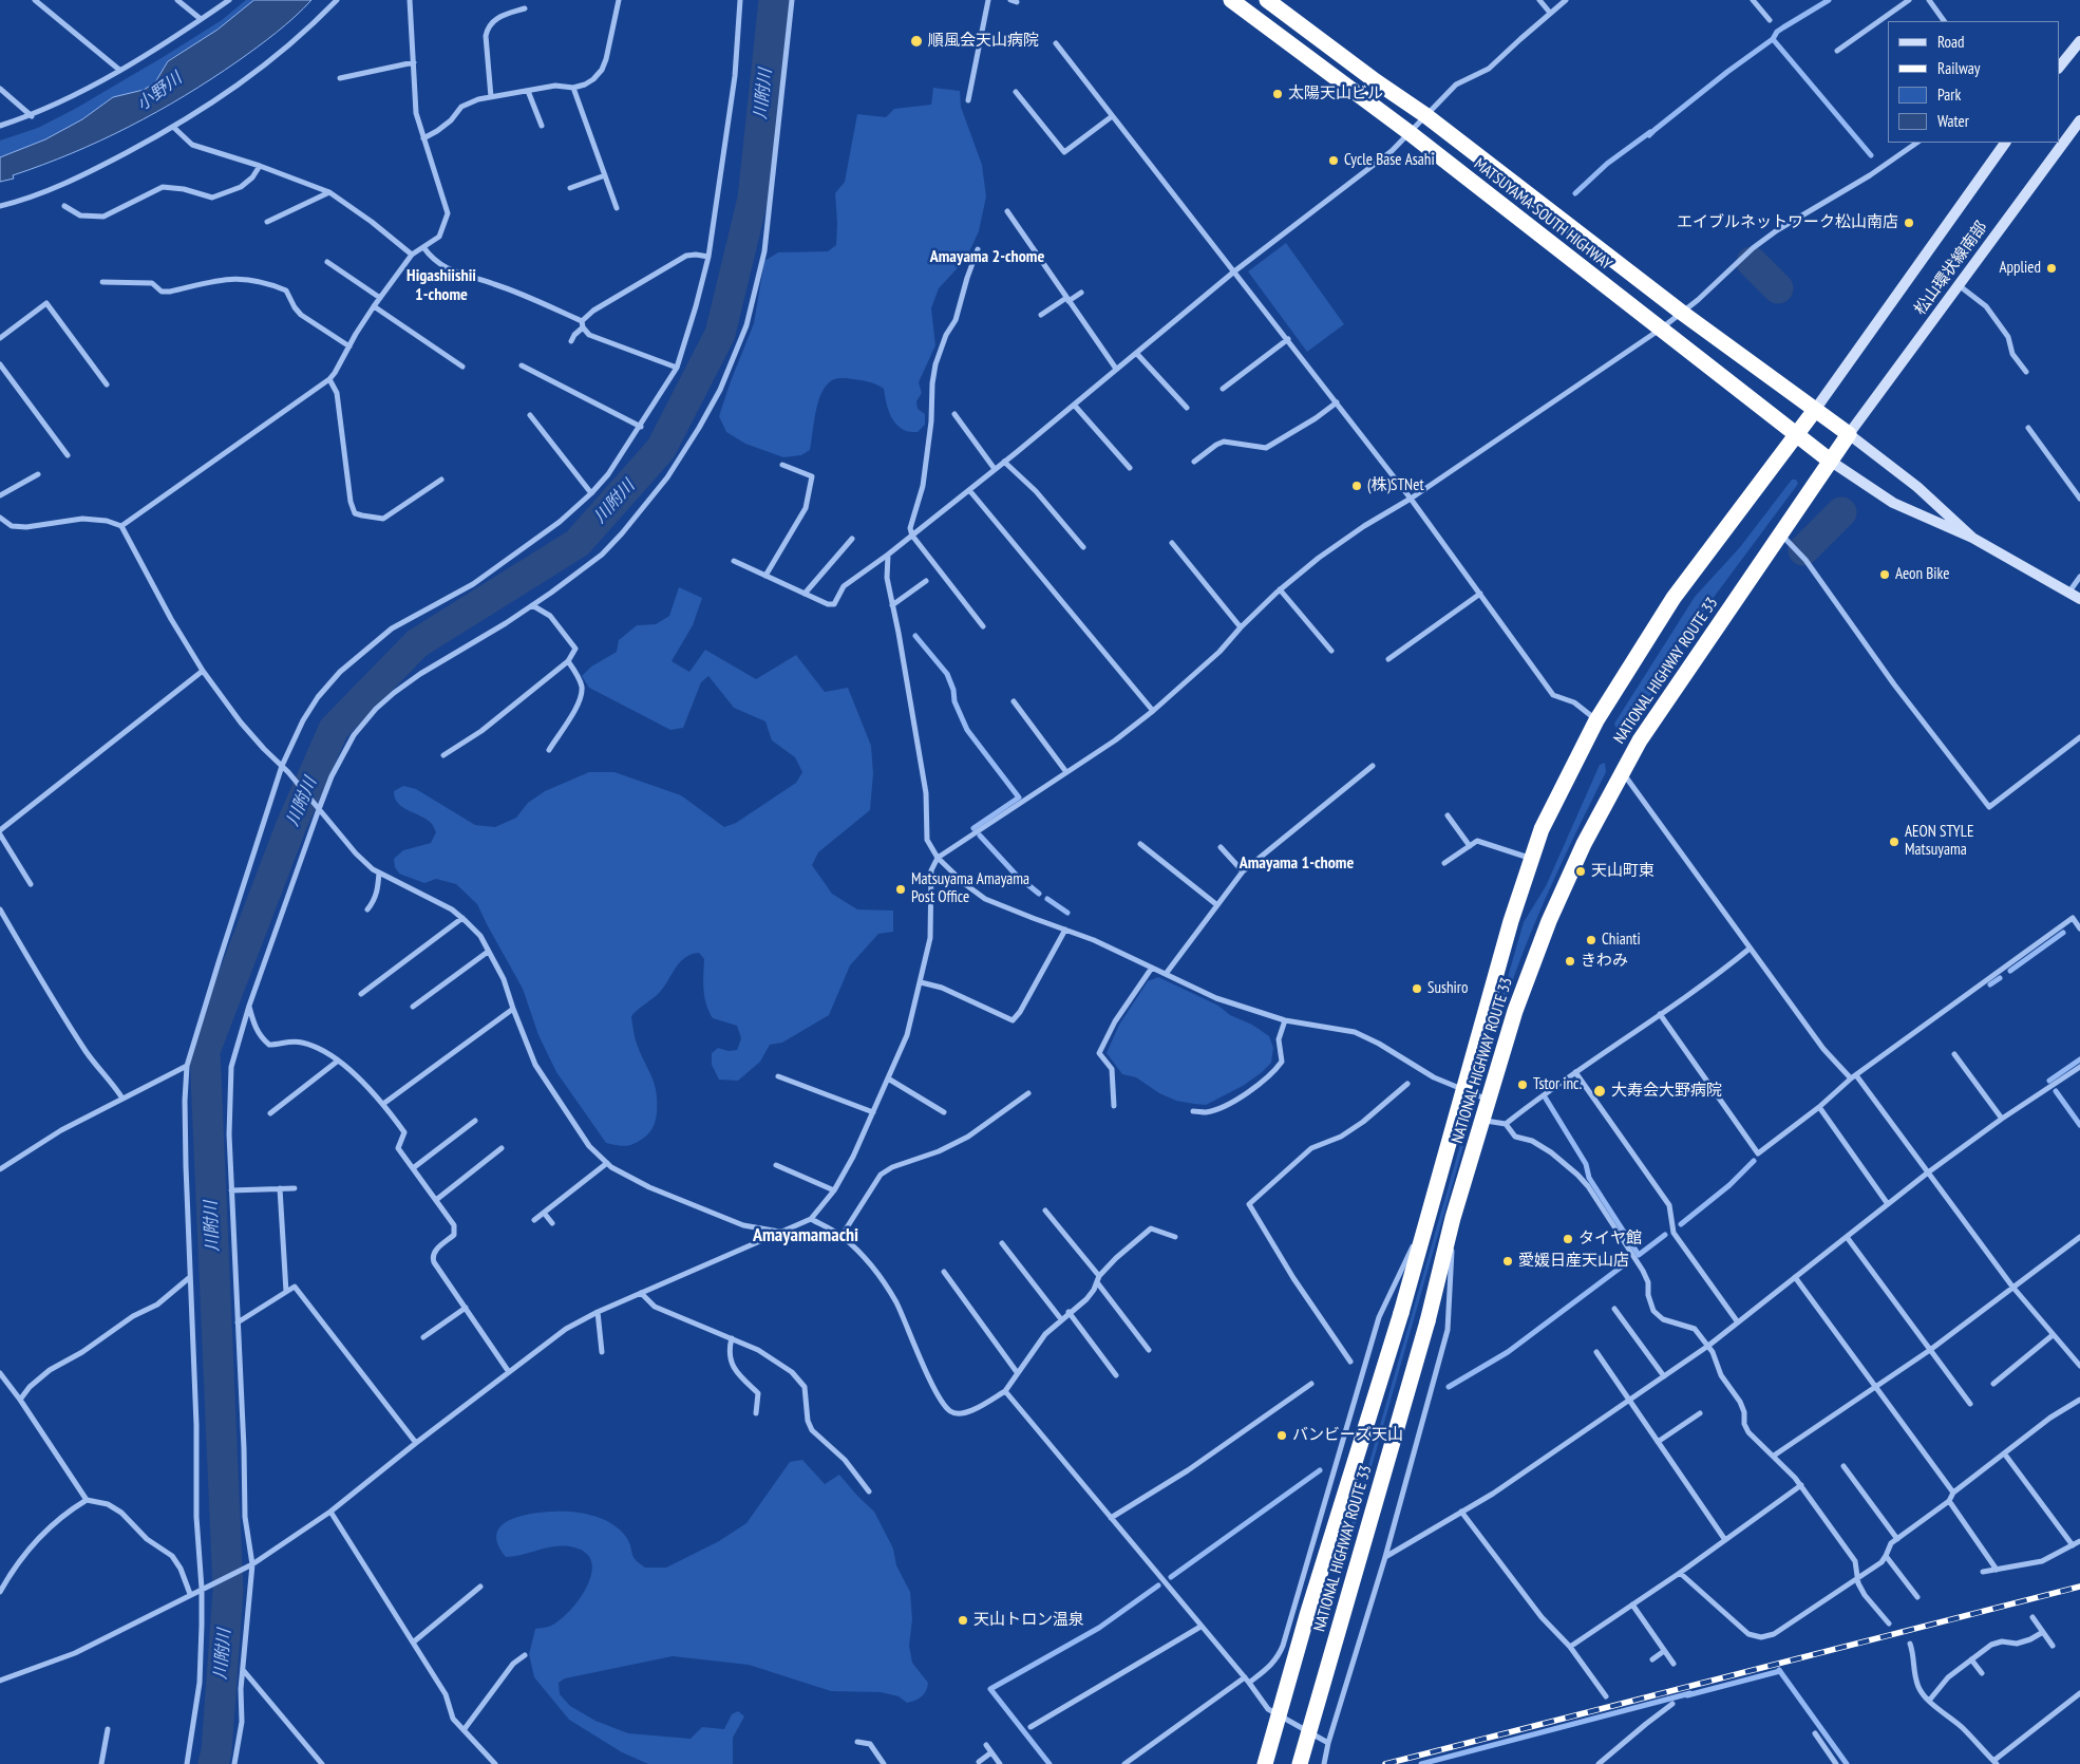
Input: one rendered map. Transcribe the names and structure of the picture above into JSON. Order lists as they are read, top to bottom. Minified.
{"streets":{"highway":["MATSUYAMA-SOUTH HIGHWAY","NATIONAL HIGHWAY ROUTE 33"],"street":["松山環状線南部"]},"crossings":[["MATSUYAMA-SOUTH HIGHWAY","松山環状線南部"],["MATSUYAMA-SOUTH HIGHWAY","NATIONAL HIGHWAY ROUTE 33"],["松山環状線南部","NATIONAL HIGHWAY ROUTE 33"]],"districts":["Amayama 2-chome","Higashiishii 1-chome","Amayama 1-chome","Amayamamachi"],"water":["小野川","川附川"],"places":["順風会天山病院","太陽天山ビル","Cycle Base Asahi","エイブルネットワーク松山南店","Applied","(株)STNet","Aeon Bike","AEON STYLE Matsuyama","天山町東","Matsuyama Amayama Post Office","Chianti","きわみ","Sushiro","Tstor inc.","大寿会大野病院","タイヤ館","愛媛日産天山店","バンビーズ天山","天山トロン温泉"],"legend":["Road","Railway","Park","Water"]}
